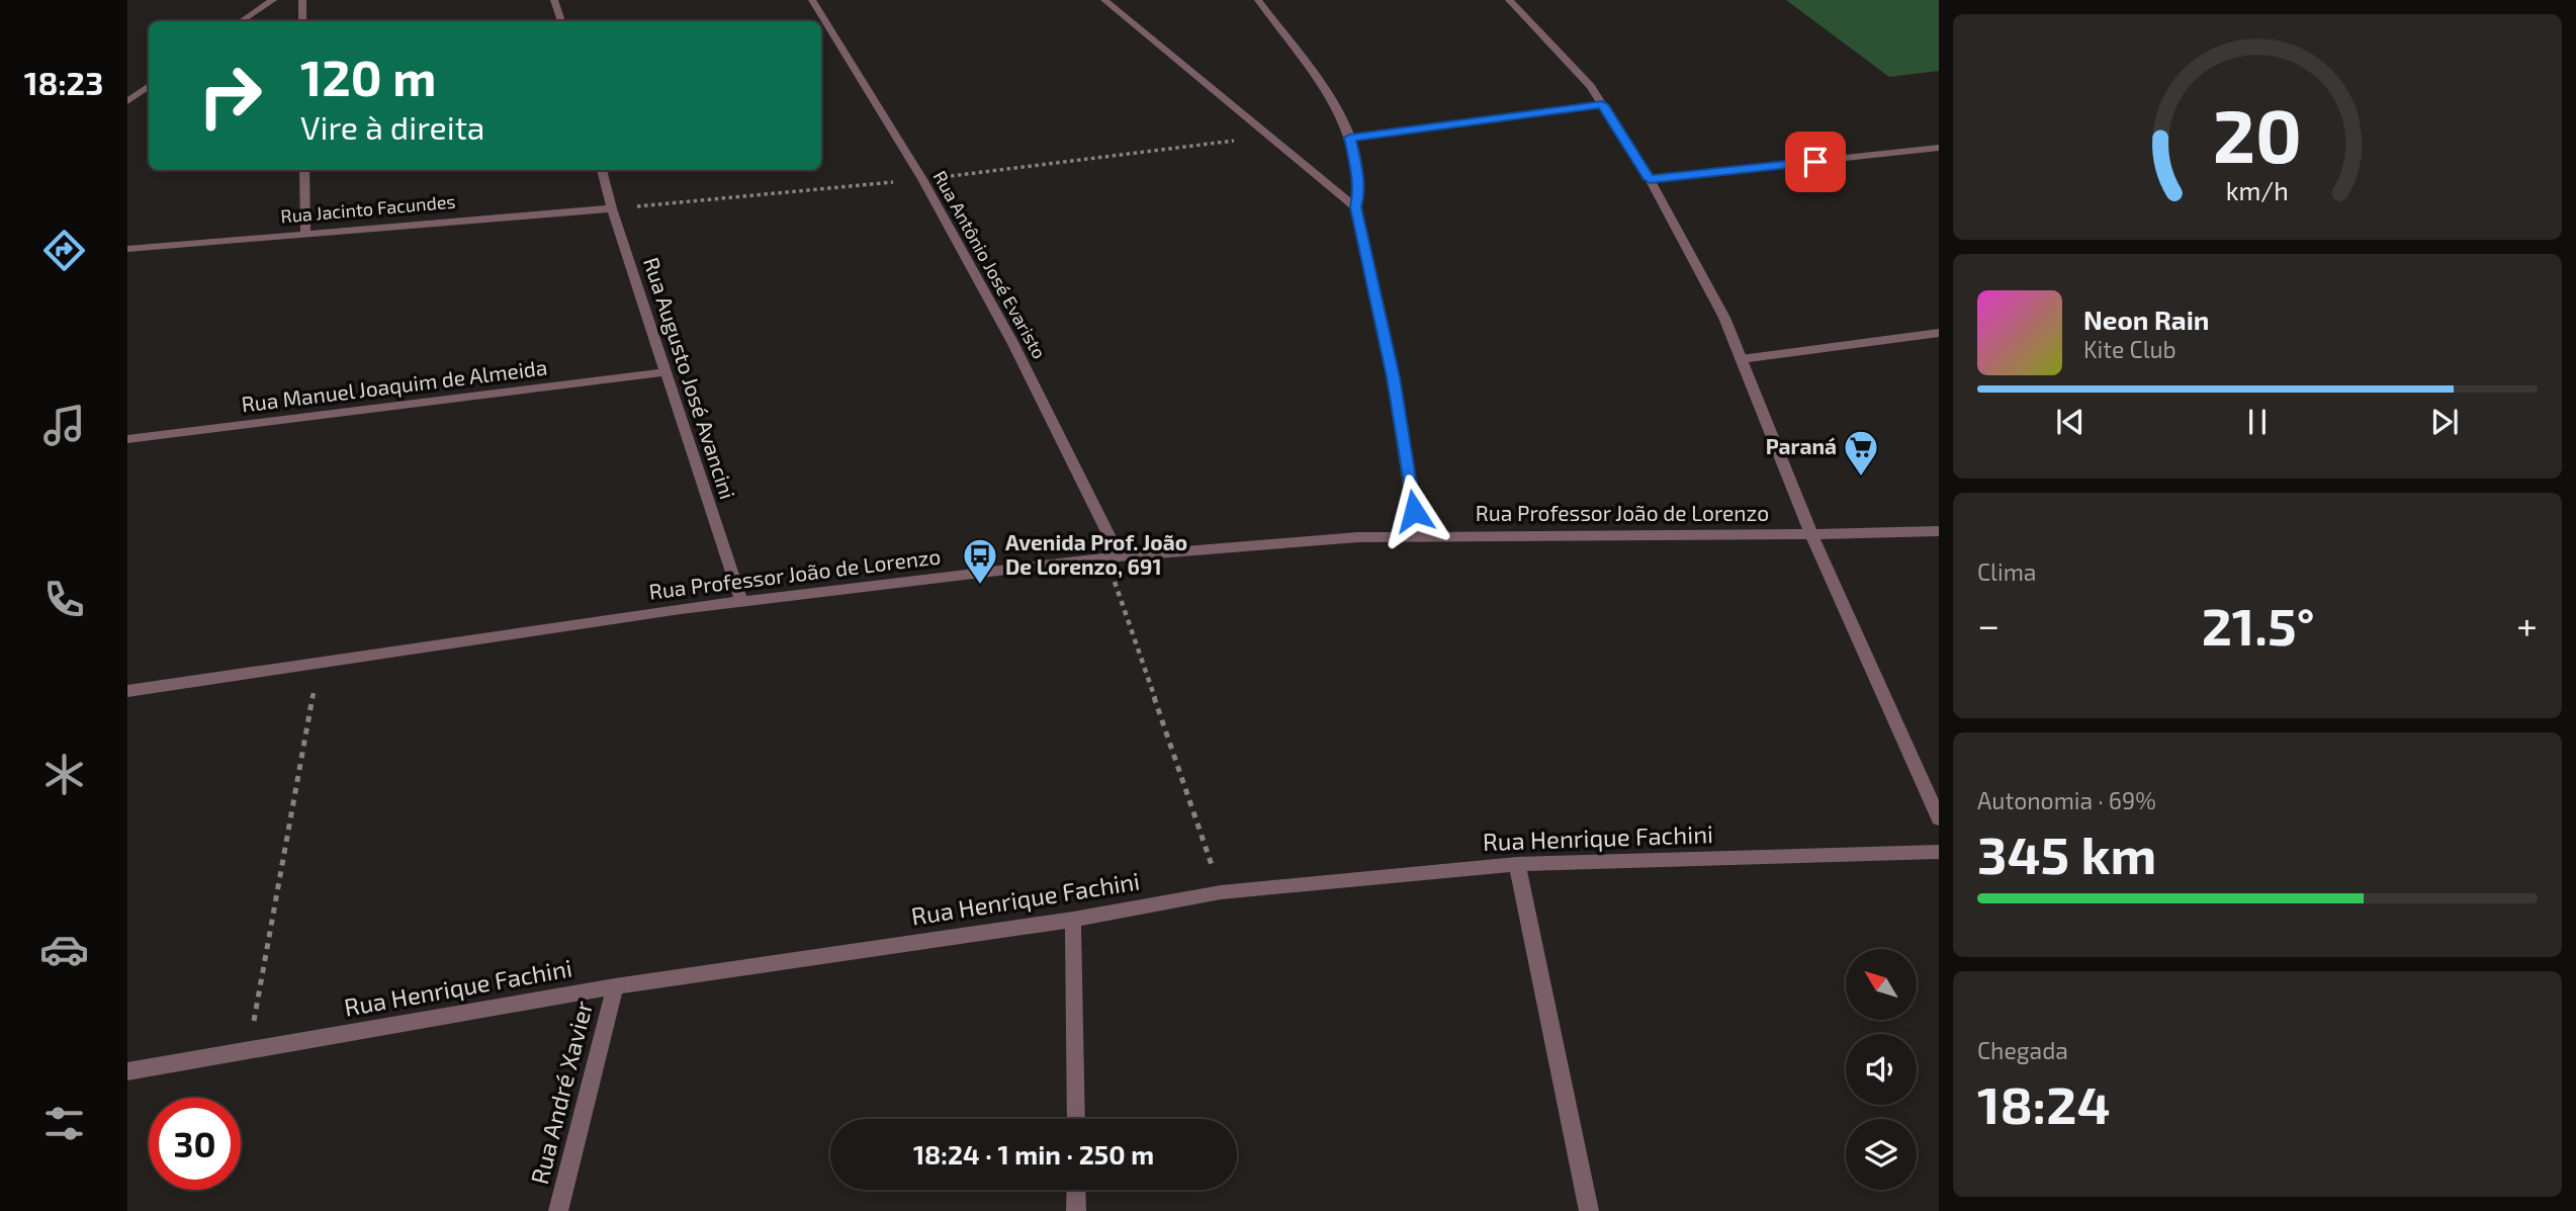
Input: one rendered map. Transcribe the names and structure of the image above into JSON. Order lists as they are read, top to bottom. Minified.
{"streets":{"street":["Rua Jacinto Facundes","Rua Antônio José Evaristo","Rua Augusto José Avancini","Rua Manuel Joaquim de Almeida","Rua Professor João de Lorenzo","Rua Henrique Fachini","Rua André Xavier"]},"crossings":[["Rua Jacinto Facundes","Rua Augusto José Avancini"],["Rua Antônio José Evaristo","Rua Professor João de Lorenzo"],["Rua Augusto José Avancini","Rua Manuel Joaquim de Almeida"],["Rua Augusto José Avancini","Rua Professor João de Lorenzo"],["Rua Henrique Fachini","Rua André Xavier"]],"places":{"supermarket":["Paraná"],"bus stop":["Avenida Prof. João De Lorenzo, 691"]},"north":"top left","page":{"tabs":"18:23","turn":["120 m","Vire à direita"],"song":["Neon Rain","Kite Club"],"tile":["Clima",["Autonomia · 69%","345 km"],["Chegada","18:24"]],"heat":["−","21.5°","+"],"limit":"30","trip":"18:24 · 1 min · 250 m","gauge":["20","km/h"]}}
